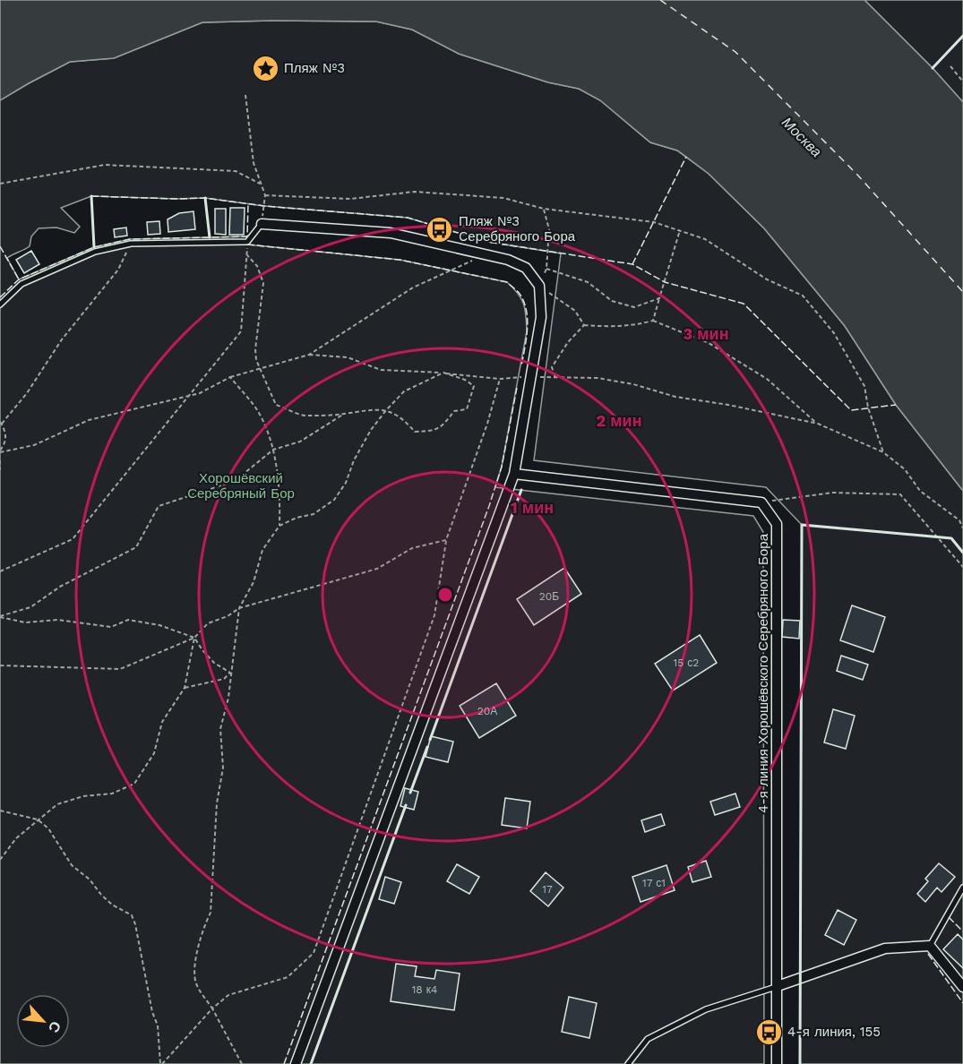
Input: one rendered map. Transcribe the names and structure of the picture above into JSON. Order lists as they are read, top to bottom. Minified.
{"streets":{"street":["4-я линия Хорошёвского Серебряного Бора"]},"water":["Москва"],"parks":["Хорошёвский Серебряный Бор"],"places":{"place":["Пляж №3"],"bus stop":["Пляж №3 Cеребряного Бора","4-я линия, 155"]},"house_numbers":["20Б","15 с2","20А","17 с1","17","18 к4"],"north":"bottom right","rings":["3 мин","2 мин","1 мин"]}
